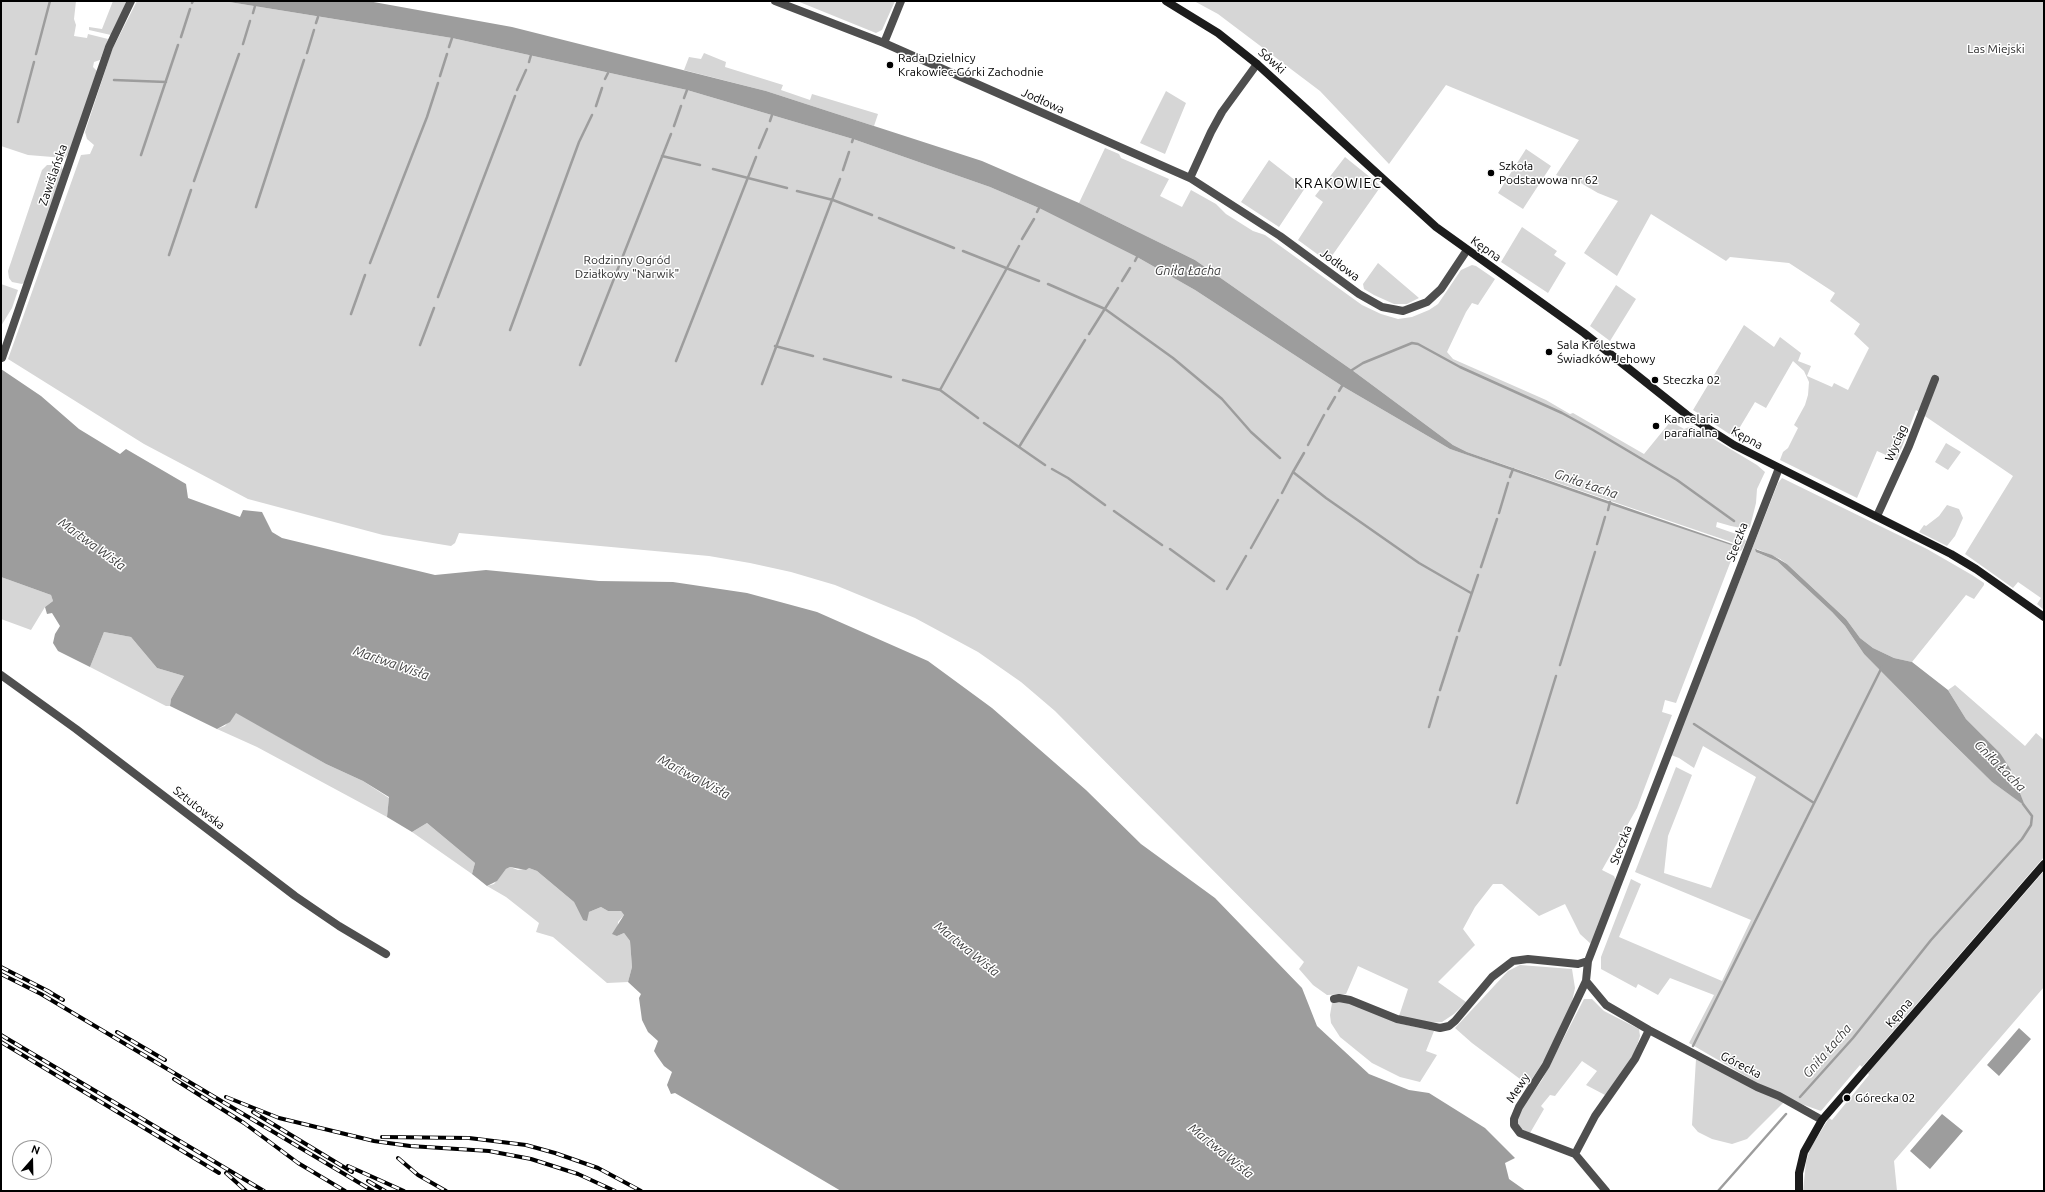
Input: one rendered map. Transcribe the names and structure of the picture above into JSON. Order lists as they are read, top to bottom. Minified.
{"streets":{"street":["Sówki","Jodłowa","Zawiślańska","Kępna","Wyciąg","Steczka","Sztutowska","Górecka","Mewy"]},"crossings":[["Sówki","Kępna"],["Jodłowa","Kępna"],["Kępna","Wyciąg"],["Kępna","Steczka"],["Kępna","Górecka"],["Górecka","Mewy"]],"districts":["KRAKOWIEC"],"water":["Gniła Łacha","Martwa Wisła"],"parks":["Las Miejski","Rodzinny Ogród Działkowy \"Narwik\""],"places":["Rada Dzielnicy Krakowiec-Górki Zachodnie","Szkoła Podstawowa nr 62","Sala Królestwa Świadków Jehowy","Steczka 02","Kancelaria parafialna","Górecka 02"],"north":"top"}
